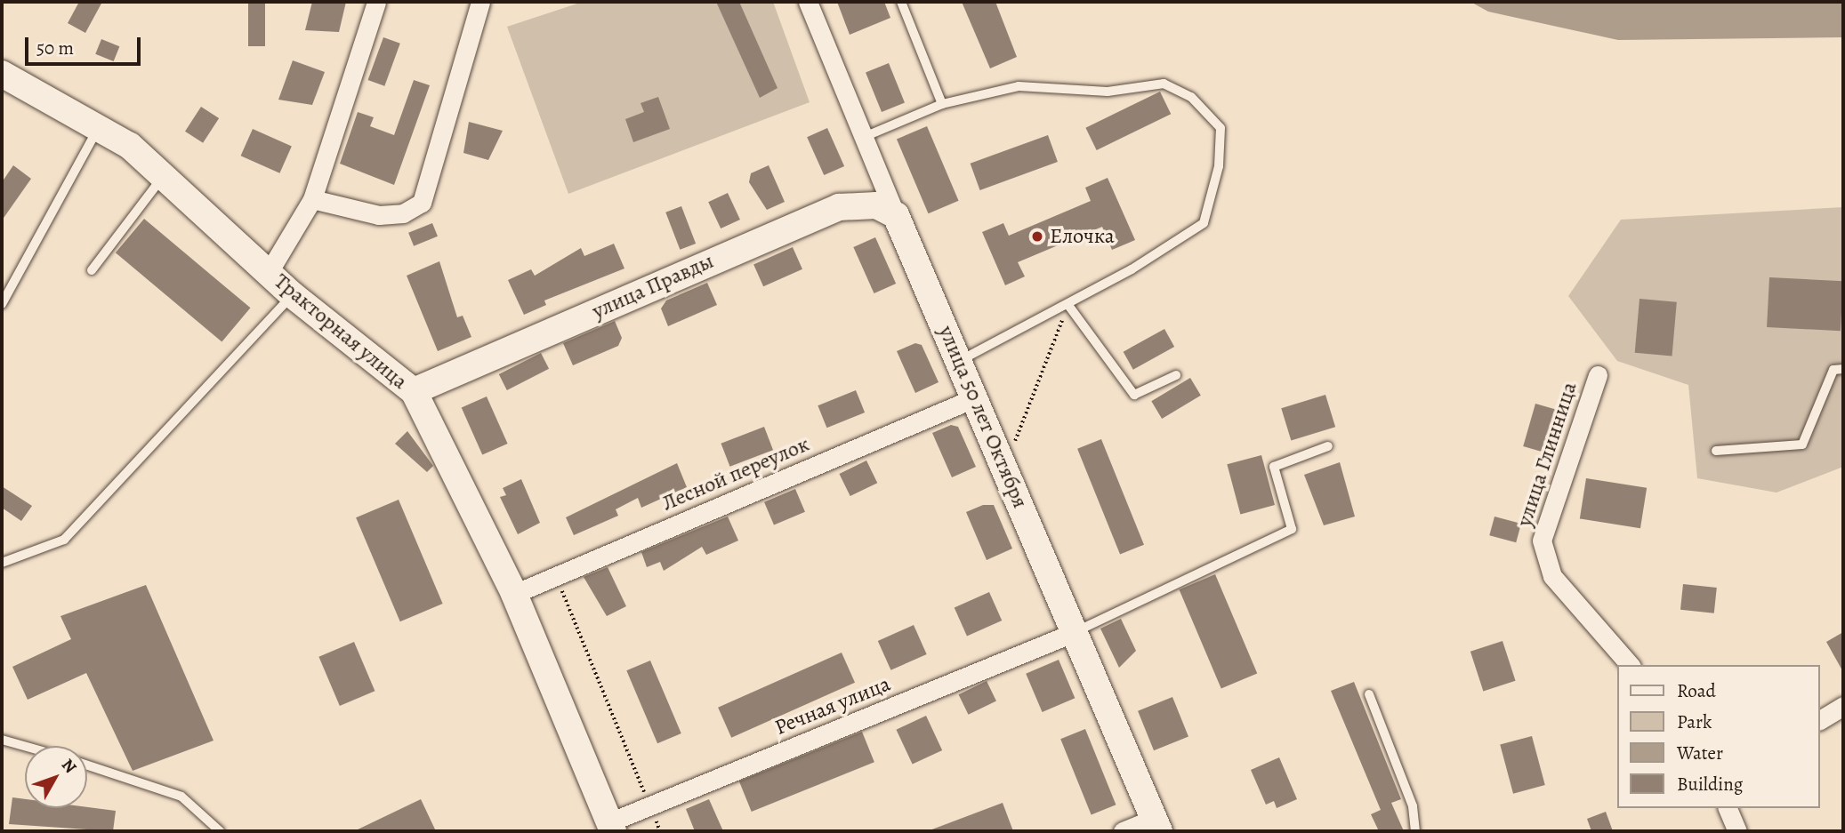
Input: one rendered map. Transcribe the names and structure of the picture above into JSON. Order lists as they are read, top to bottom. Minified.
{"streets":{"street":["улица Правды","Тракторная улица","улица 50 лет Октября","улица Глинница","Лесной переулок","Речная улица"]},"crossings":[["улица Правды","Тракторная улица"],["улица Правды","улица 50 лет Октября"],["Тракторная улица","Лесной переулок"],["Тракторная улица","Речная улица"],["улица 50 лет Октября","Лесной переулок"],["улица 50 лет Октября","Речная улица"]],"places":["Елочка"],"legend":["Road","Park","Water","Building"],"scale_bar":"50 m","north":"top right"}
